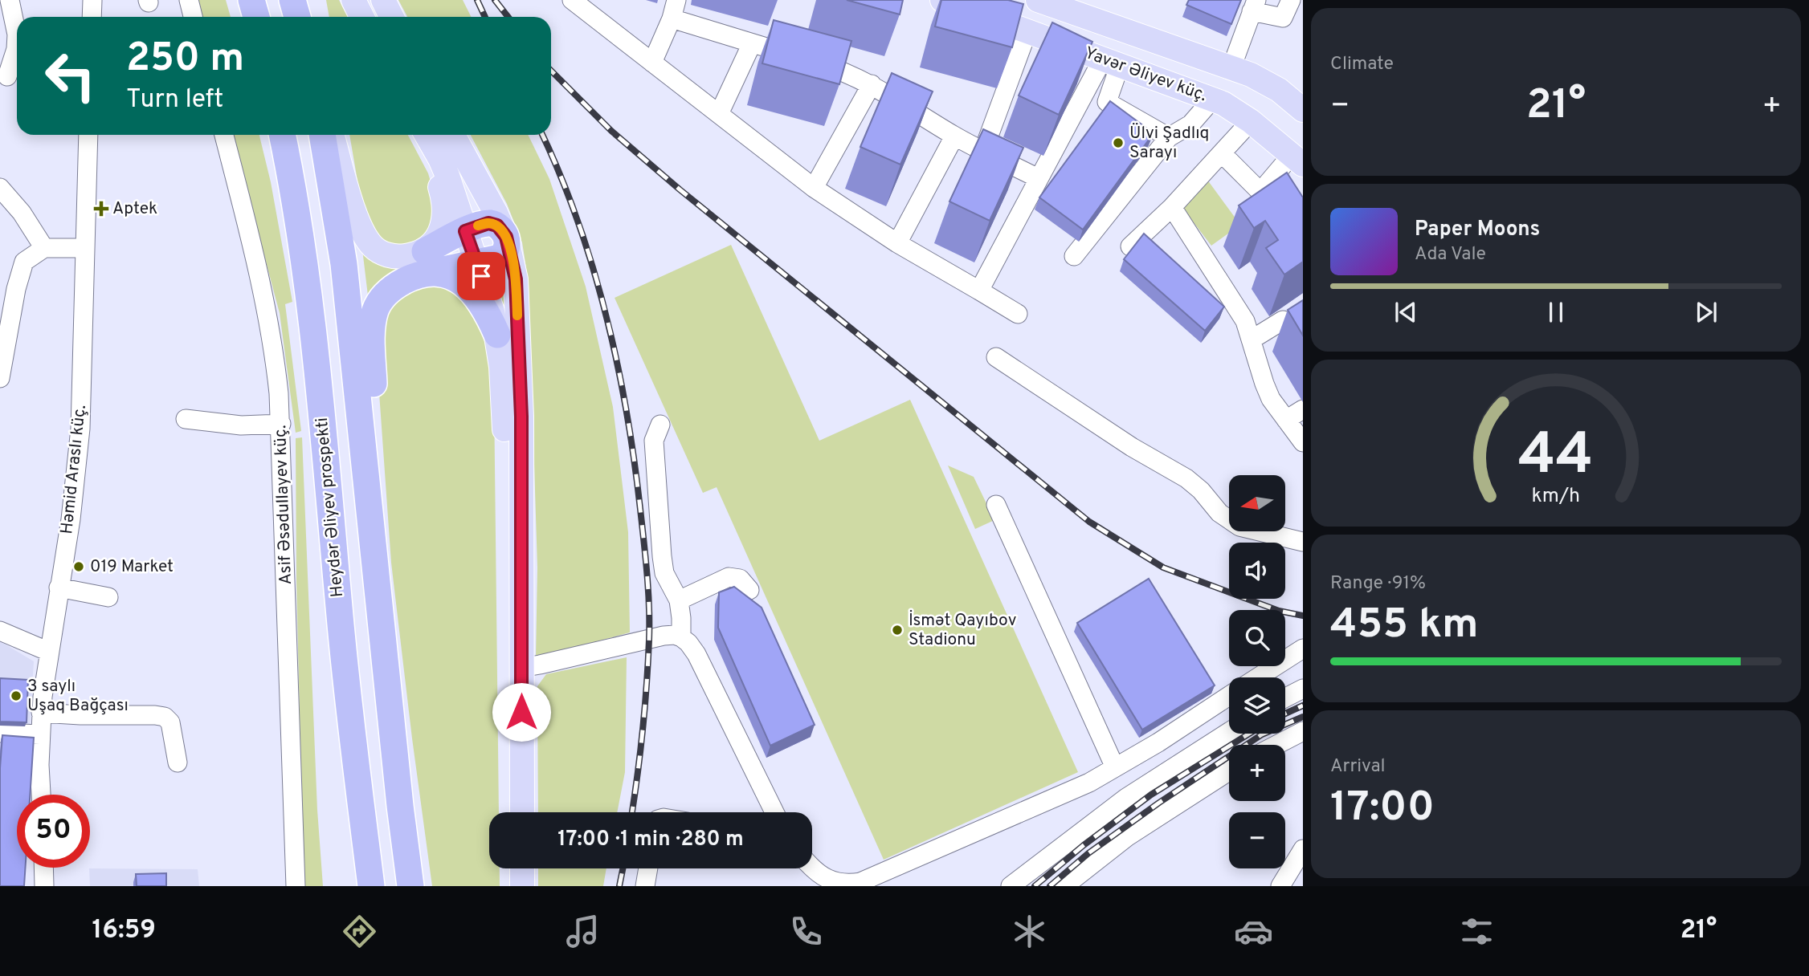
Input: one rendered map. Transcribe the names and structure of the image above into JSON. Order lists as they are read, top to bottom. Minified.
{"streets":{"highway":["Heydər Əliyev prospekti"],"main road":["Yavər Əliyev küç."],"street":["Həmid Araslı küç.","Asif Əsədullayev küç."]},"places":{"other":["Ülvi Şadlıq Sarayı","019 Market","İsmət Qayıbov Stadionu","3 saylı Uşaq Bağçası"],"health":["Aptek"]},"north":"left","page":{"tile":["Climate",["Range · 91%","455 km"],["Arrival","17:00"]],"turn":["250 m","Turn left"],"heat":["−","21°","+"],"song":["Paper Moons","Ada Vale"],"map_buttons":["+","−"],"limit":"50","trip":"17:00 · 1 min · 280 m","tabs":["16:59","21°"],"gauge":["44","km/h"]}}
